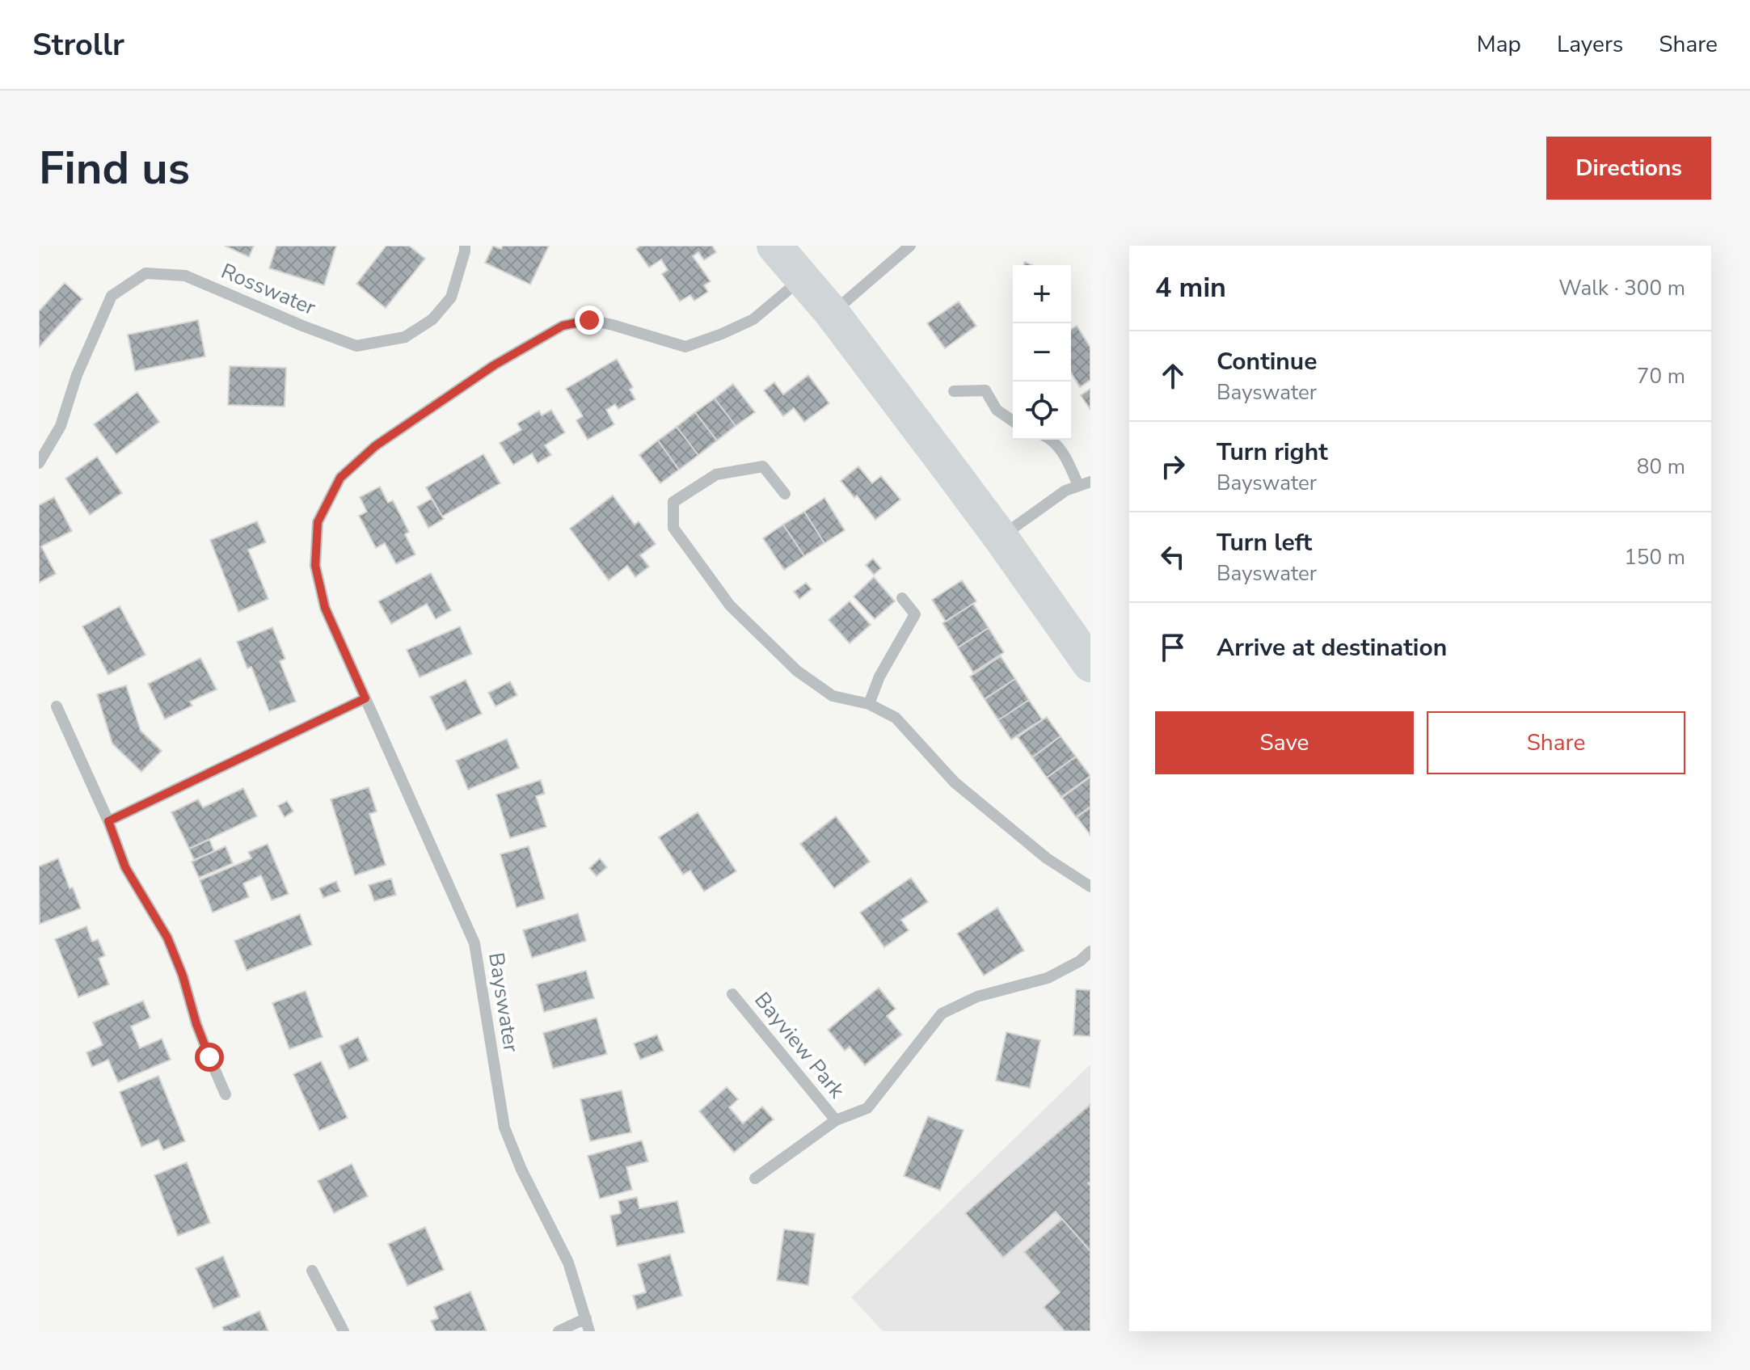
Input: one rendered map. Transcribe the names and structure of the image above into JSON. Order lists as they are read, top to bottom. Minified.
{"streets":{"street":["Rosswater","Bayswater","Bayview Park"]},"page":{"header":"Strollr","nav":["Map","Layers","Share"],"buttons":["Directions",["Save","Share"]],"title":"Find us","heading":["4 min","Walk · 300 m"],"map_buttons":["+","−"],"list":[["Continue","Bayswater","70 m"],["Turn right","Bayswater","80 m"],["Turn left","Bayswater","150 m"],"Arrive at destination"]}}
